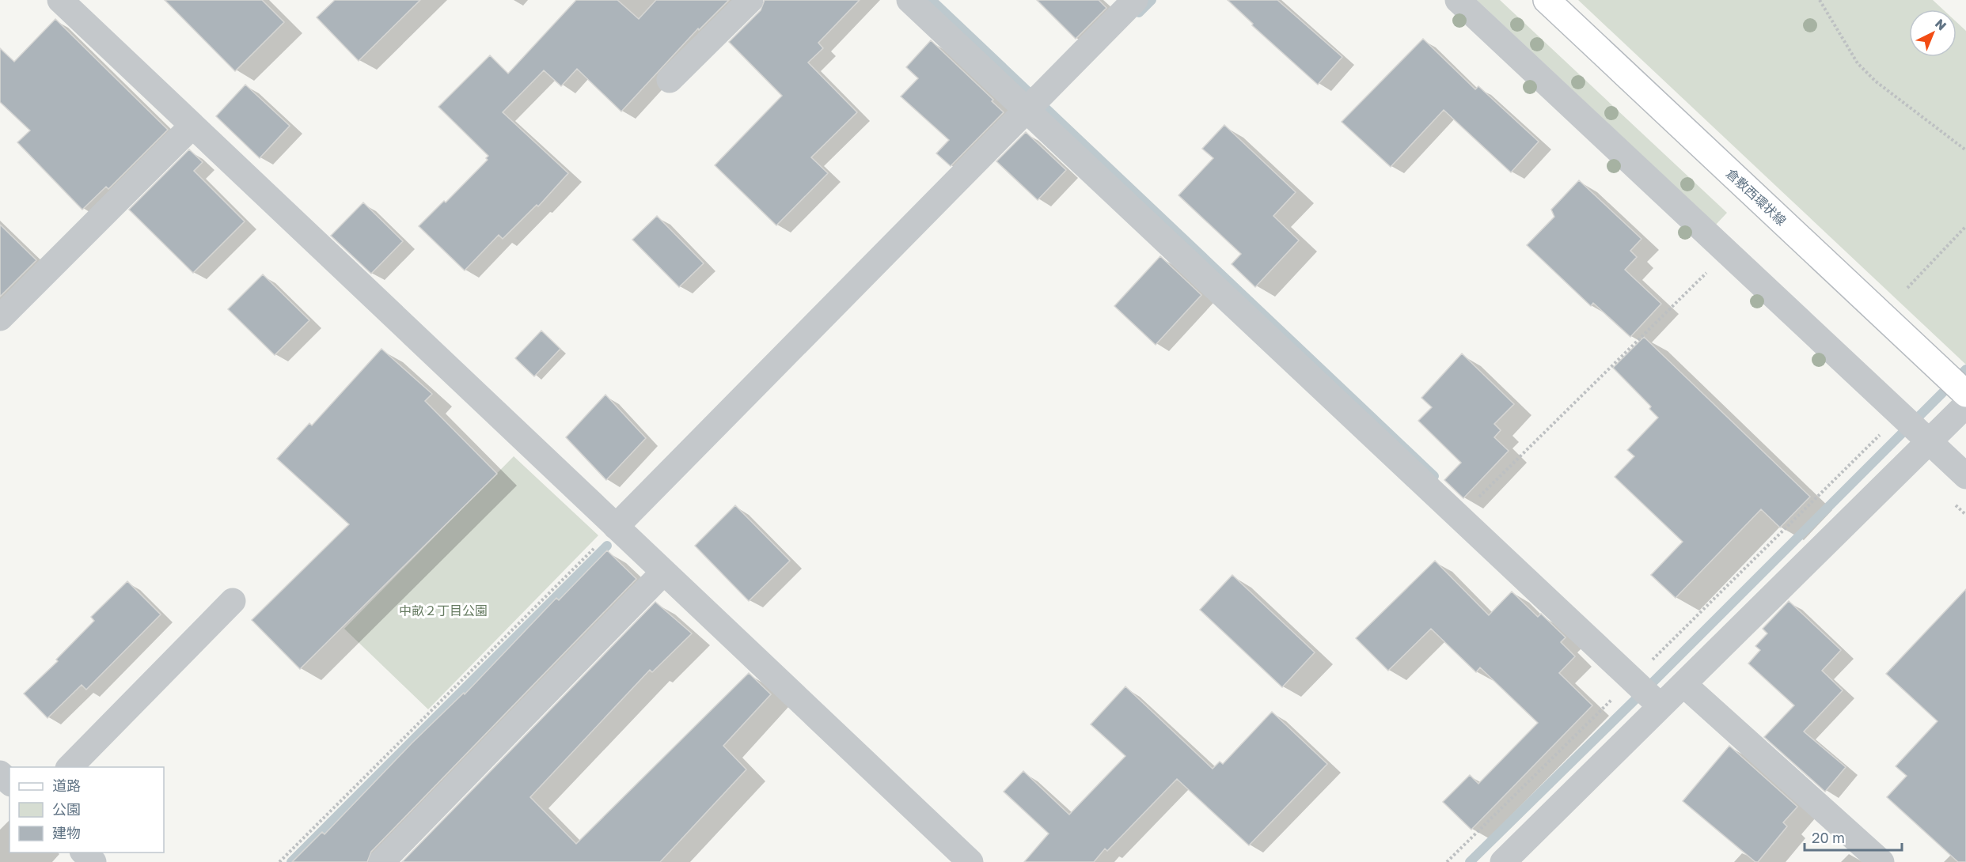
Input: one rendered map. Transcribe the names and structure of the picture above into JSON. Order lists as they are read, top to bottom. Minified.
{"streets":{"main road":["倉敷西環状線"]},"parks":["中畝２丁目公園"],"legend":["道路","公園","建物"],"scale_bar":"20 m","north":"top right"}
